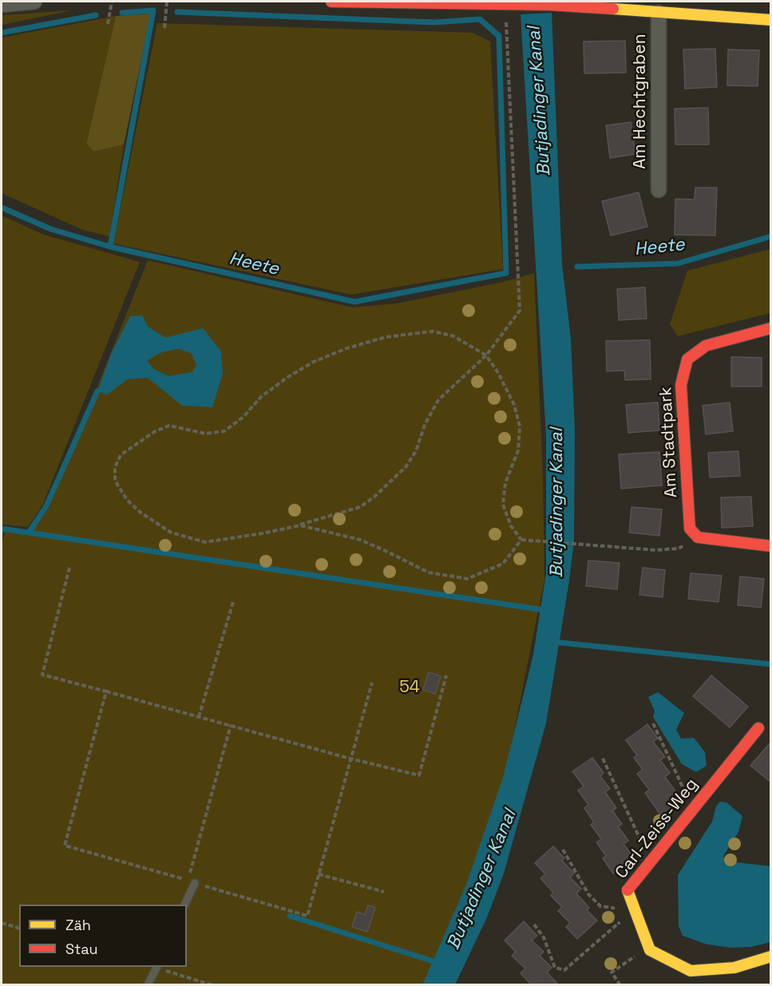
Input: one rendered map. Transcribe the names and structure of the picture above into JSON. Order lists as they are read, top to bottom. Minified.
{"streets":{"street":["Am Hechtgraben","Am Stadtpark","Carl-Zeiss-Weg"]},"water":["Butjadinger Kanal","Heete"],"parks":["54"],"legend":["Zäh","Stau"]}
